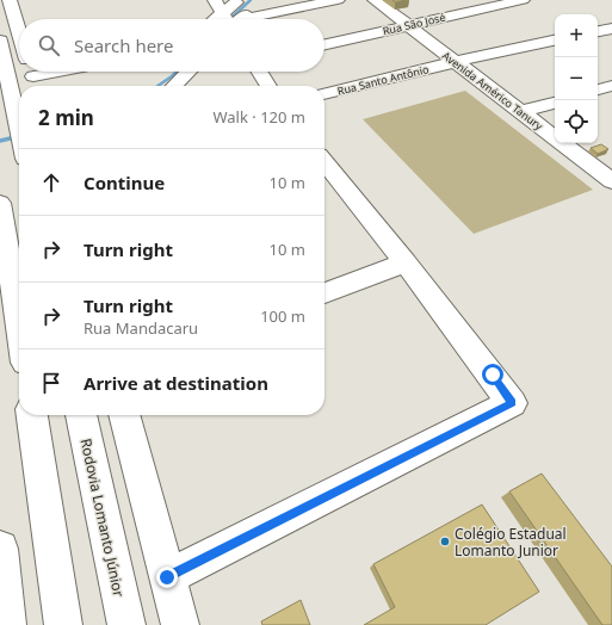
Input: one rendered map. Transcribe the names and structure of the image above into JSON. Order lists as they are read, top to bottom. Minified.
{"streets":{"main road":["Rua São José","Rua Santo Antônio","Avenida Américo Tanury","Rodovia Lomanto Júnior"]},"crossings":[["Rua São José","Avenida Américo Tanury"],["Rua Santo Antônio","Avenida Américo Tanury"]],"places":["Colégio Estadual Lomanto Junior"],"page":{"map_buttons":["+","−"],"search":"Search here","heading":["2 min","Walk · 120 m"],"list":[["Continue","10 m"],["Turn right","10 m"],["Turn right","Rua Mandacaru","100 m"],"Arrive at destination"]}}
